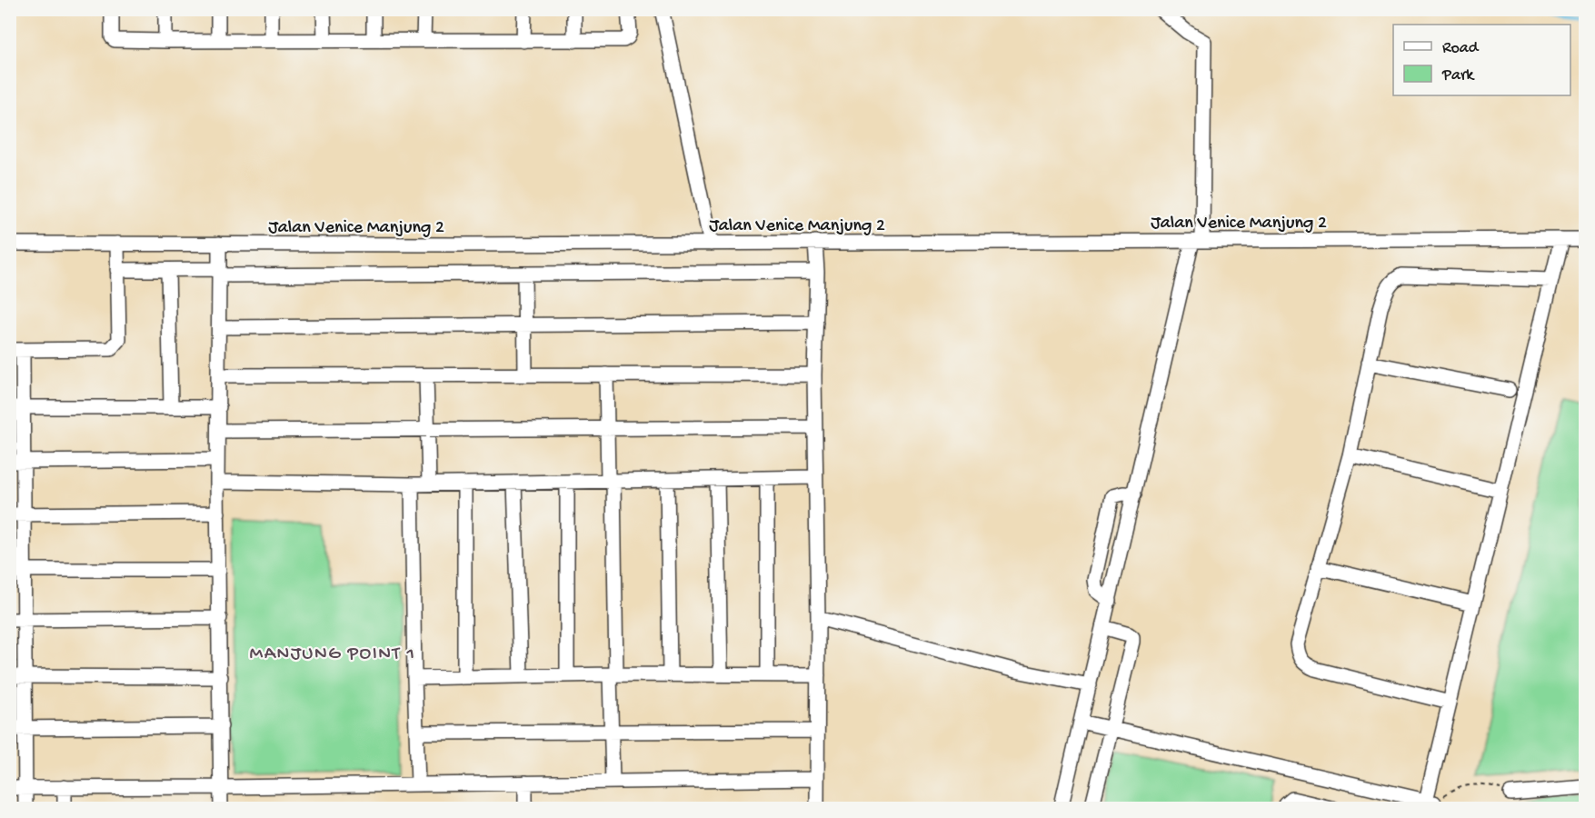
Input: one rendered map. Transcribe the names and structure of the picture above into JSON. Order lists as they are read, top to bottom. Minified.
{"streets":{"street":["Jalan Venice Manjung 2"]},"districts":["MANJUNG POINT 1"],"legend":["Road","Park"]}
